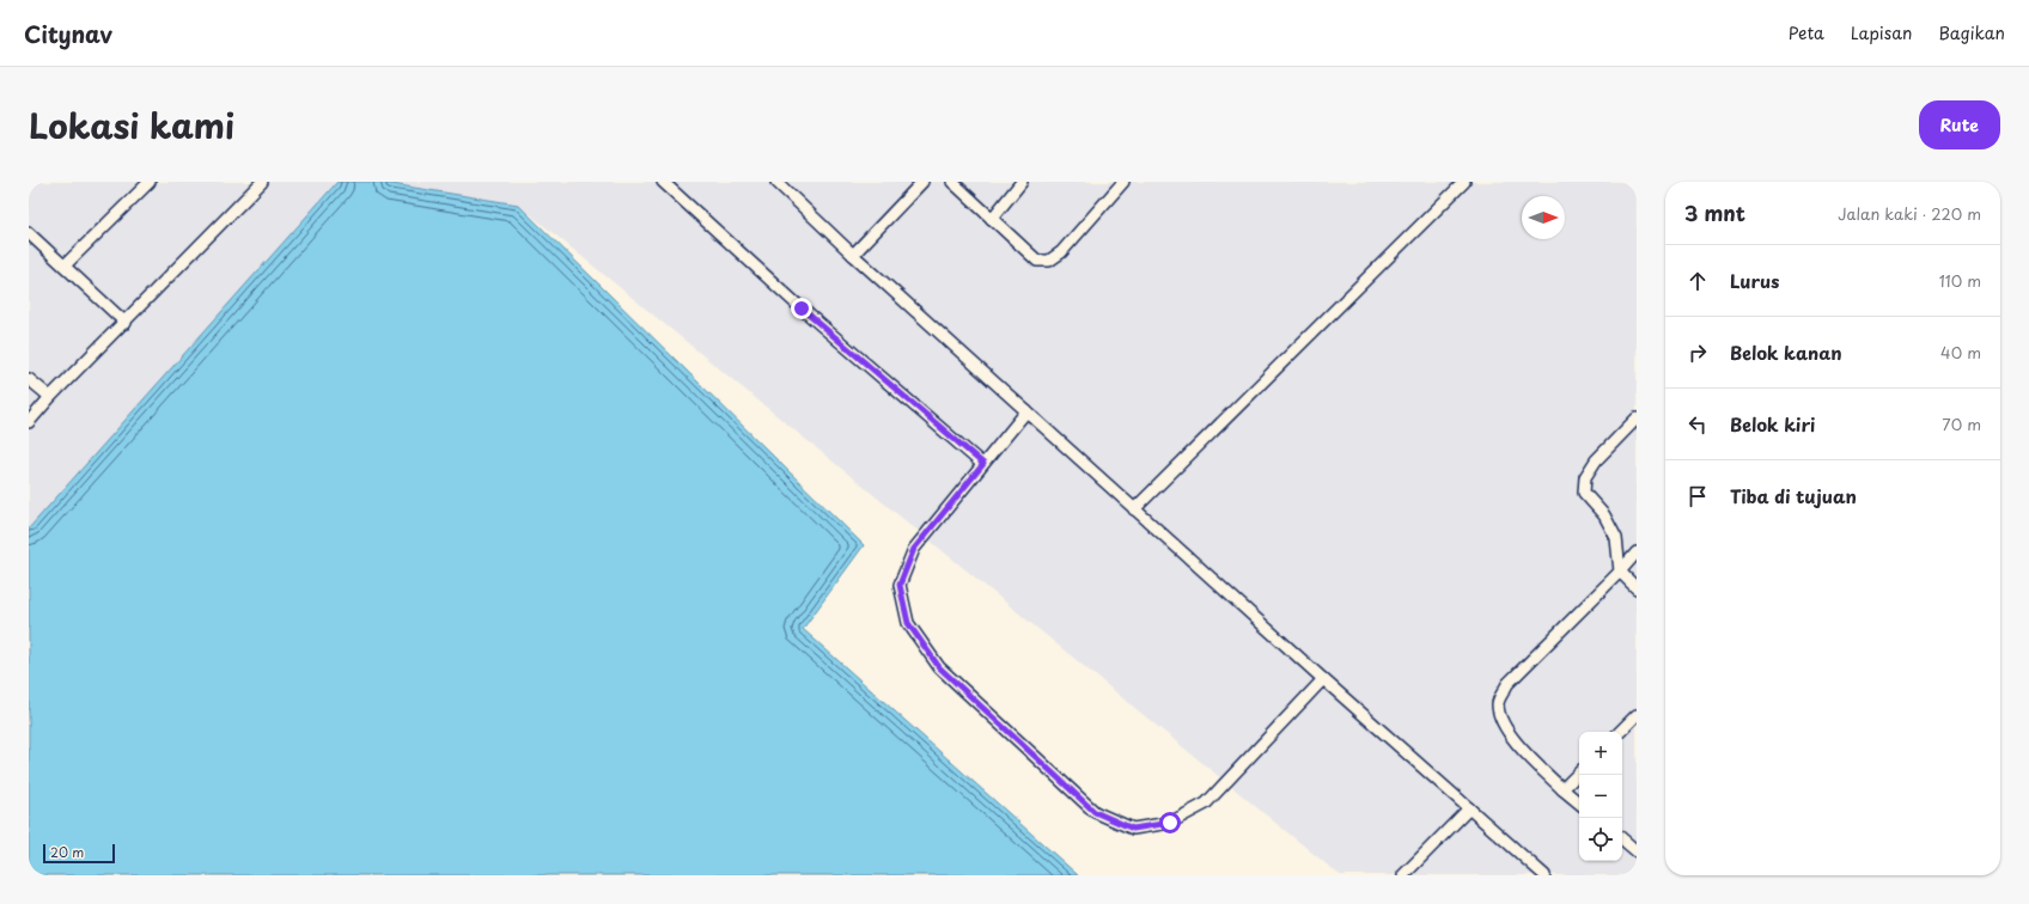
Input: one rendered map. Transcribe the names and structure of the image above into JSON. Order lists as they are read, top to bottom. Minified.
{"scale_bar":"20 m","north":"right","page":{"header":"Citynav","nav":["Peta","Lapisan","Bagikan"],"title":"Lokasi kami","buttons":"Rute","heading":["3 mnt","Jalan kaki · 220 m"],"list":[["Lurus","110 m"],["Belok kanan","40 m"],["Belok kiri","70 m"],"Tiba di tujuan"],"map_buttons":["+","−"],"scale":"20 m"}}
